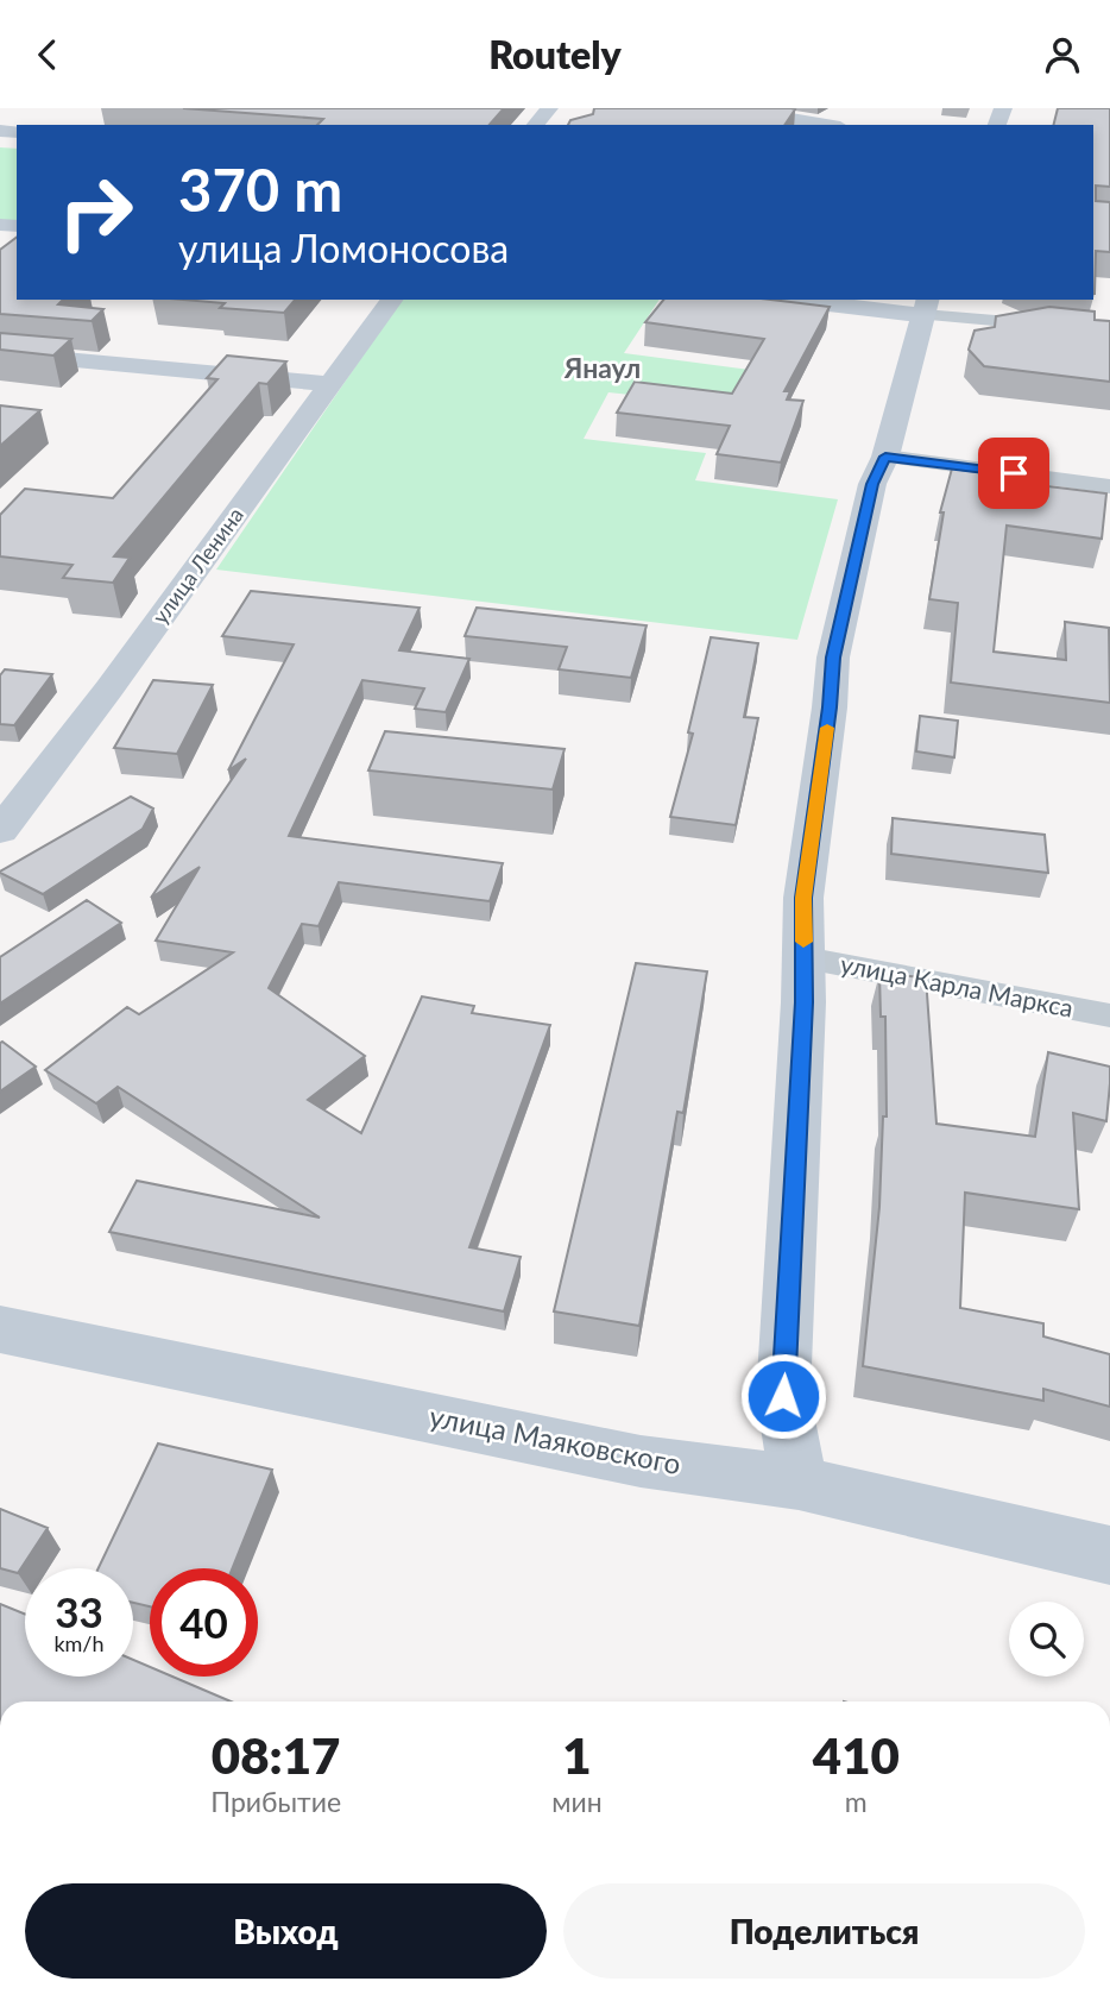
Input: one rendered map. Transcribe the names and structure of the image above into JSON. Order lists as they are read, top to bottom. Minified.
{"streets":{"street":["улица Ленина","улица Карла Маркса","улица Маяковского"]},"districts":["Янаул"],"page":{"header":"Routely","turn":["370 m","улица Ломоносова"],"speed":"33 km/h","limit":"40","eta":["08:17","Прибытие","1","мин","410","m"],"buttons":["Выход","Поделиться"]}}
